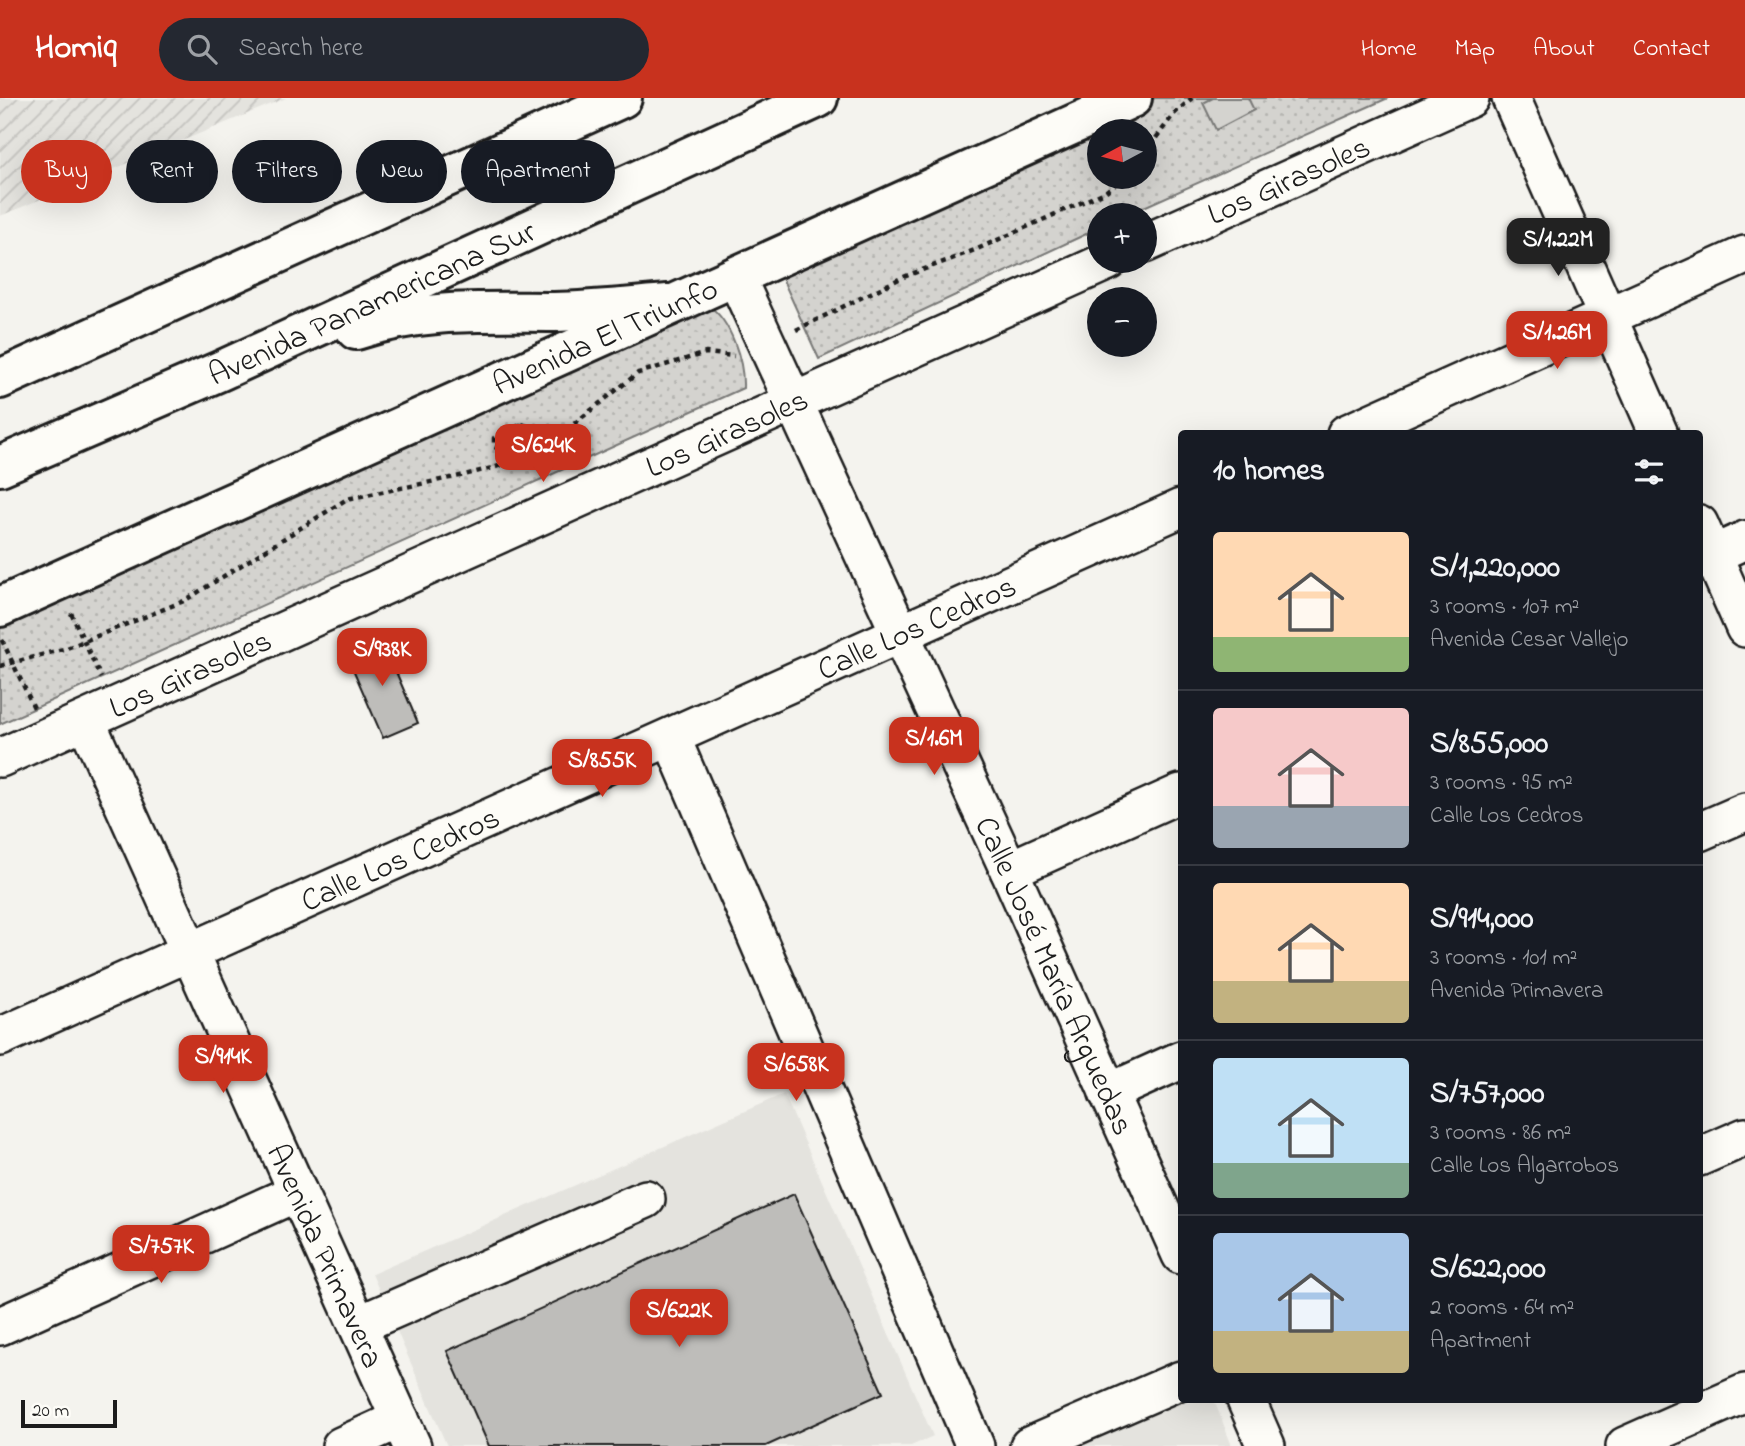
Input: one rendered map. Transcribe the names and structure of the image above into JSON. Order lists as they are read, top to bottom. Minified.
{"streets":{"main road":["Avenida Panamericana Sur","Avenida El Triunfo"],"street":["Los Girasoles","Calle Los Cedros","Calle José María Arguedas","Avenida Primavera"]},"crossings":[["Los Girasoles","Calle José María Arguedas"],["Los Girasoles","Avenida Primavera"],["Avenida El Triunfo","Calle José María Arguedas"],["Calle Los Cedros","Calle José María Arguedas"],["Calle Los Cedros","Avenida Primavera"]],"scale_bar":"20 m","north":"left","page":{"header":"Homiq","search":"Search here","nav":["Home","Map","About","Contact"],"map_buttons":["+","−"],"chip":["Buy","Rent","Filters","New","Apartment"],"price":["S/1.22M","S/1.26M","S/624K","S/938K","S/1.6M","S/855K","S/914K","S/658K","S/757K","S/622K"],"heading":"10 homes","list":[{"name":"S/1,220,000","note":"3 rooms · 107 m² · Avenida Cesar Vallejo"},{"name":"S/855,000","note":"3 rooms · 95 m² · Calle Los Cedros"},{"name":"S/914,000","note":"3 rooms · 101 m² · Avenida Primavera"},{"name":"S/757,000","note":"3 rooms · 86 m² · Calle Los Algarrobos"},{"name":"S/622,000","note":"2 rooms · 64 m² · Apartment"}],"scale":"20 m"}}
